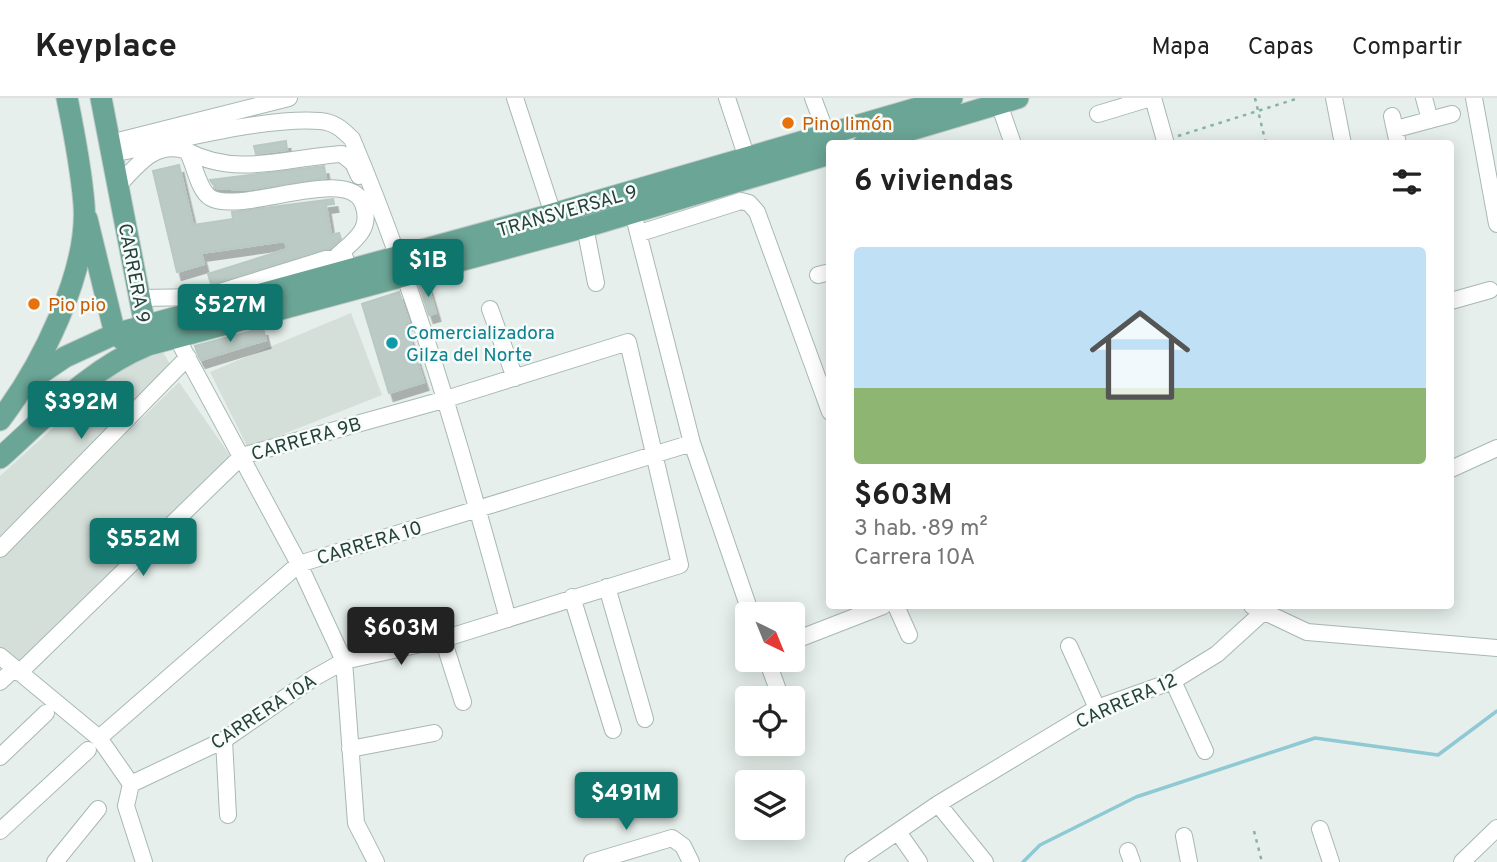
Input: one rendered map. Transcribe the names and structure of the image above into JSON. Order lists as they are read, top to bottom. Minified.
{"streets":{"main road":["TRANSVERSAL 9","CARRERA 9"],"street":["CARRERA 9B","CARRERA 10","CARRERA 12","CARRERA 10A"]},"crossings":[["TRANSVERSAL 9","CARRERA 9"],["CARRERA 9B","CARRERA 10"],["CARRERA 9B","CARRERA 10A"],["CARRERA 10","CARRERA 10A"]],"places":["Pino limón","Pio pio","Comercializadora Gilza del Norte"],"north":"bottom right","page":{"header":"Keyplace","nav":["Mapa","Capas","Compartir"],"heading":"6 viviendas","list":[{"name":"$603M","note":"3 hab. · 89 m² · Carrera 10A"}],"price":["$1B","$527M","$392M","$552M","$603M","$491M"]}}
